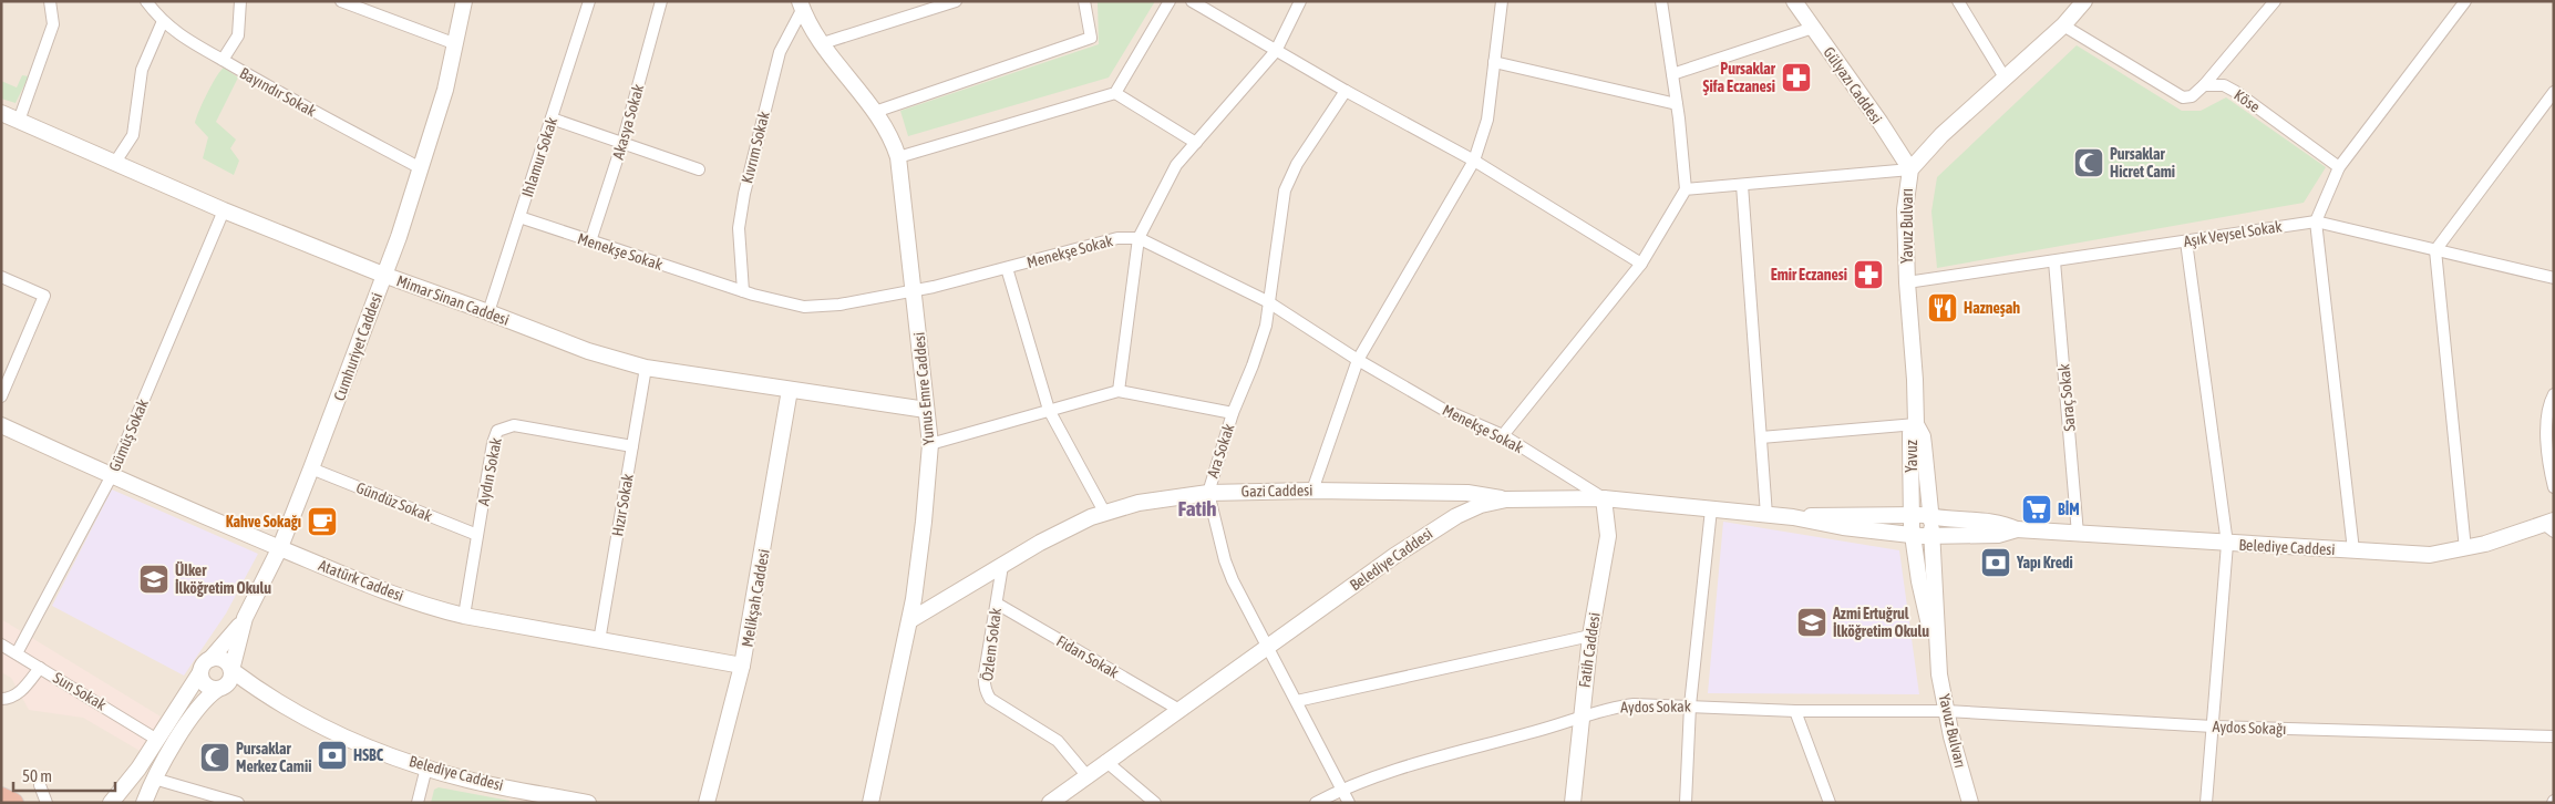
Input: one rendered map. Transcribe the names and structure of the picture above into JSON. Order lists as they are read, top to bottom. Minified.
{"streets":{"street":["Gülyazı Caddesi","Bayındır Sokak","Köse","Akasya Sokak","Kıvrım Sokak","Ihlamur Sokak","Yavuz Bulvarı","Aşık Veysel Sokak","Menekşe Sokak","Mimar Sinan Caddesi","Cumhuriyet Caddesi","Yunus Emre Caddesi","Saraç Sokak","Gümüş Sokak","Ara Sokak","Yavuz","Aydın Sokak","Gazi Caddesi","Gündüz Sokak","Hızır Sokak","Belediye Caddesi","Atatürk Caddesi","Melikşah Caddesi","Özlem Sokak","Fatih Caddesi","Fidan Sokak","Sun Sokak","Aydos Sokak","Aydos Sokağı"]},"crossings":[["Gülyazı Caddesi","Yavuz Bulvarı"],["Bayındır Sokak","Cumhuriyet Caddesi"],["Akasya Sokak","Menekşe Sokak"],["Kıvrım Sokak","Menekşe Sokak"],["Kıvrım Sokak","Yunus Emre Caddesi"],["Ihlamur Sokak","Menekşe Sokak"],["Ihlamur Sokak","Mimar Sinan Caddesi"],["Yavuz Bulvarı","Aşık Veysel Sokak"],["Yavuz Bulvarı","Yavuz"],["Yavuz Bulvarı","Belediye Caddesi"],["Yavuz Bulvarı","Aydos Sokak"],["Yavuz Bulvarı","Aydos Sokağı"],["Aşık Veysel Sokak","Saraç Sokak"],["Menekşe Sokak","Yunus Emre Caddesi"],["Menekşe Sokak","Ara Sokak"],["Menekşe Sokak","Belediye Caddesi"],["Menekşe Sokak","Fatih Caddesi"],["Mimar Sinan Caddesi","Cumhuriyet Caddesi"],["Mimar Sinan Caddesi","Yunus Emre Caddesi"],["Mimar Sinan Caddesi","Gümüş Sokak"],["Mimar Sinan Caddesi","Hızır Sokak"],["Mimar Sinan Caddesi","Melikşah Caddesi"],["Cumhuriyet Caddesi","Gündüz Sokak"],["Cumhuriyet Caddesi","Atatürk Caddesi"],["Yunus Emre Caddesi","Gazi Caddesi"],["Saraç Sokak","Belediye Caddesi"],["Gümüş Sokak","Atatürk Caddesi"],["Gümüş Sokak","Sun Sokak"],["Ara Sokak","Gazi Caddesi"],["Ara Sokak","Belediye Caddesi"],["Ara Sokak","Aydos Sokak"],["Yavuz","Belediye Caddesi"],["Aydın Sokak","Gündüz Sokak"],["Aydın Sokak","Hızır Sokak"],["Aydın Sokak","Atatürk Caddesi"],["Gazi Caddesi","Belediye Caddesi"],["Gazi Caddesi","Özlem Sokak"],["Hızır Sokak","Atatürk Caddesi"],["Belediye Caddesi","Özlem Sokak"],["Belediye Caddesi","Fatih Caddesi"],["Belediye Caddesi","Fidan Sokak"],["Atatürk Caddesi","Melikşah Caddesi"],["Özlem Sokak","Fidan Sokak"],["Fatih Caddesi","Aydos Sokak"],["Aydos Sokak","Aydos Sokağı"]],"districts":["Fatih"],"places":{"pharmacy":["Pursaklar Şifa Eczanesi","Emir Eczanesi"],"mosque":["Pursaklar Hicret Cami","Pursaklar Merkez Camii"],"restaurant":["Hazneşah"],"supermarket":["BİM"],"cafe":["Kahve Sokağı"],"bank":["Yapı Kredi","HSBC"],"school or university":["Ülker İlköğretim Okulu","Azmi Ertuğrul İlköğretim Okulu"]},"scale_bar":"50 m"}
